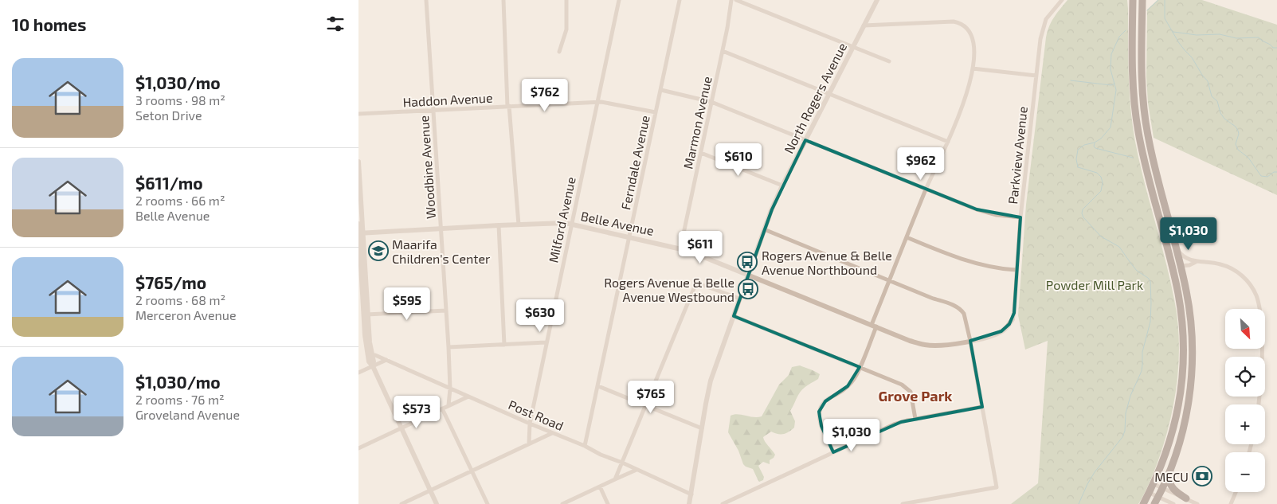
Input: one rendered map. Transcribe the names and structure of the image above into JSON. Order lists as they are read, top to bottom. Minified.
{"streets":{"street":["North Rogers Avenue","Haddon Avenue","Marmon Avenue","Parkview Avenue","Ferndale Avenue","Woodbine Avenue","Milford Avenue","Belle Avenue","Post Road"]},"crossings":[["North Rogers Avenue","Belle Avenue"],["North Rogers Avenue","Post Road"],["Haddon Avenue","Ferndale Avenue"],["Haddon Avenue","Woodbine Avenue"],["Haddon Avenue","Milford Avenue"],["Marmon Avenue","Belle Avenue"],["Parkview Avenue","Belle Avenue"],["Ferndale Avenue","Belle Avenue"],["Ferndale Avenue","Post Road"],["Woodbine Avenue","Belle Avenue"],["Woodbine Avenue","Post Road"],["Milford Avenue","Belle Avenue"],["Milford Avenue","Post Road"]],"districts":["Grove Park"],"parks":["Powder Mill Park"],"places":{"school or university":["Maarifa Children's Center"],"bus stop":["Rogers Avenue & Belle Avenue Northbound","Rogers Avenue & Belle Avenue Westbound"],"bank":["MECU"]},"north":"bottom right","page":{"heading":"10 homes","list":[{"name":"$1,030/mo","note":"3 rooms · 98 m² · Seton Drive"},{"name":"$611/mo","note":"2 rooms · 66 m² · Belle Avenue"},{"name":"$765/mo","note":"2 rooms · 68 m² · Merceron Avenue"},{"name":"$1,030/mo","note":"2 rooms · 76 m² · Groveland Avenue"}],"price":["$762","$610","$962","$1,030","$611","$595","$630","$765","$573","$1,030"],"map_buttons":["+","−"]}}
